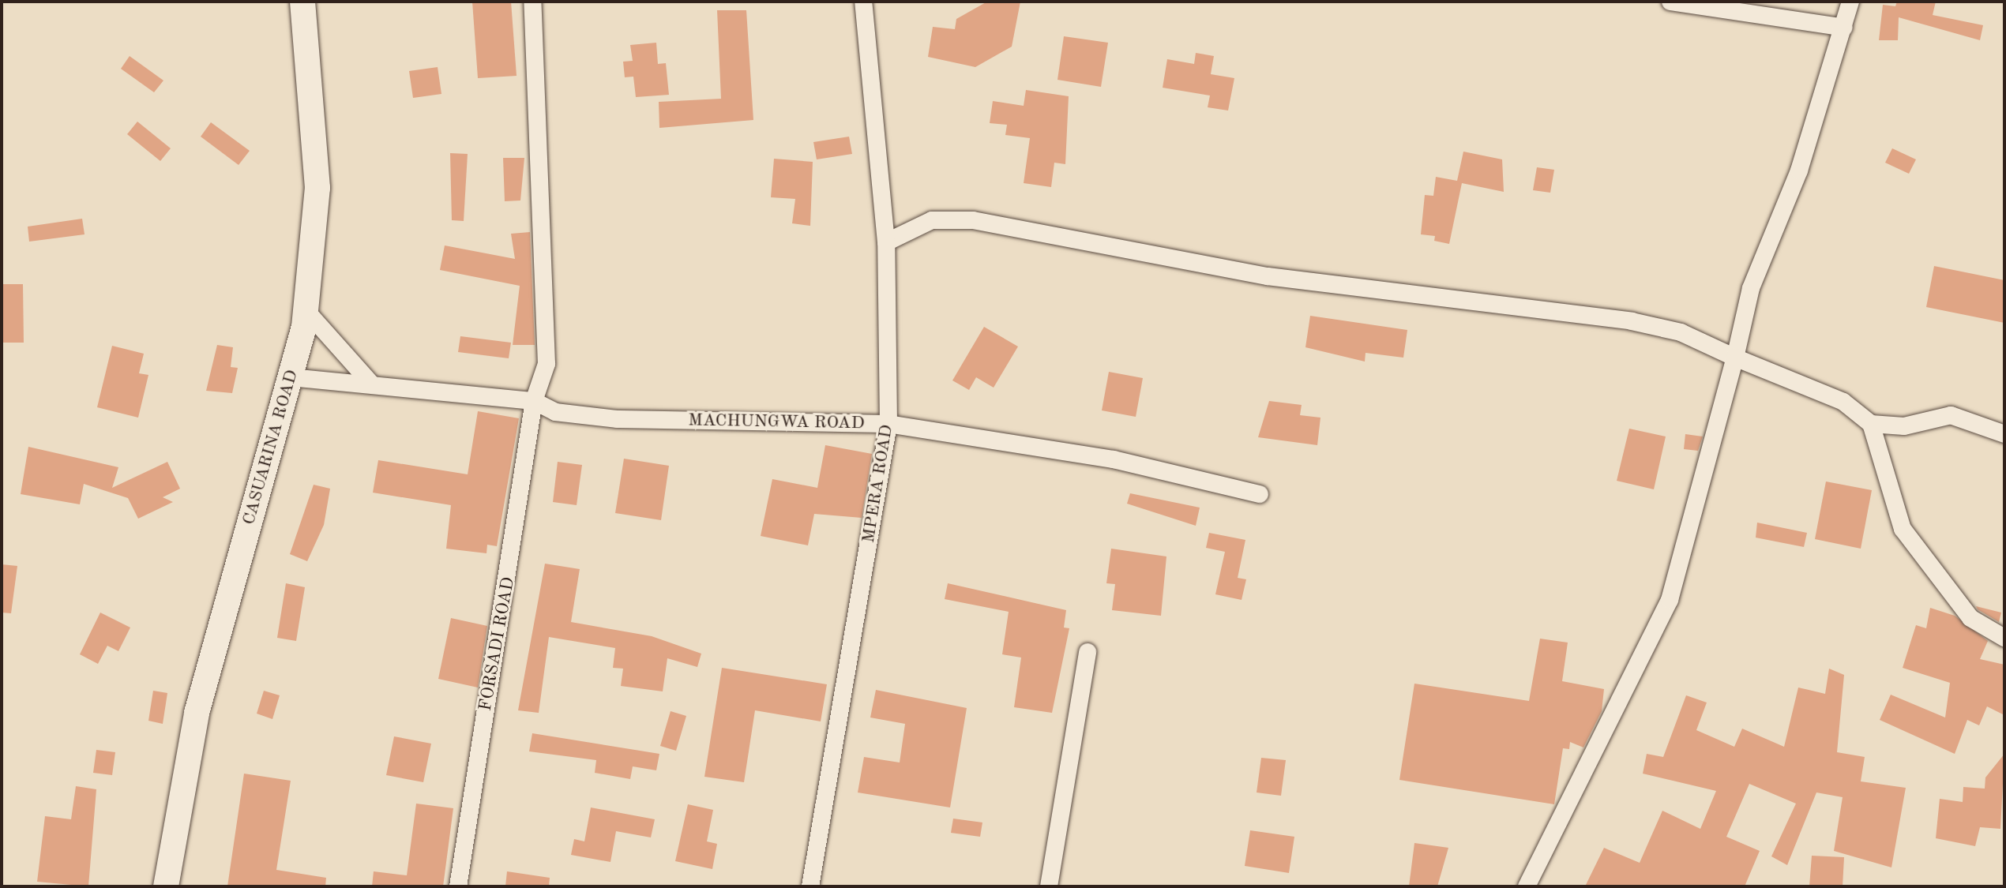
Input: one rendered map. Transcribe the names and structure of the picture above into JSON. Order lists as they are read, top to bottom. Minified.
{"streets":{"street":["MACHUNGWA ROAD","CASUARINA ROAD","MPERA ROAD","FORSADI ROAD"]},"crossings":[["MACHUNGWA ROAD","CASUARINA ROAD"],["MACHUNGWA ROAD","MPERA ROAD"],["MACHUNGWA ROAD","FORSADI ROAD"]]}
